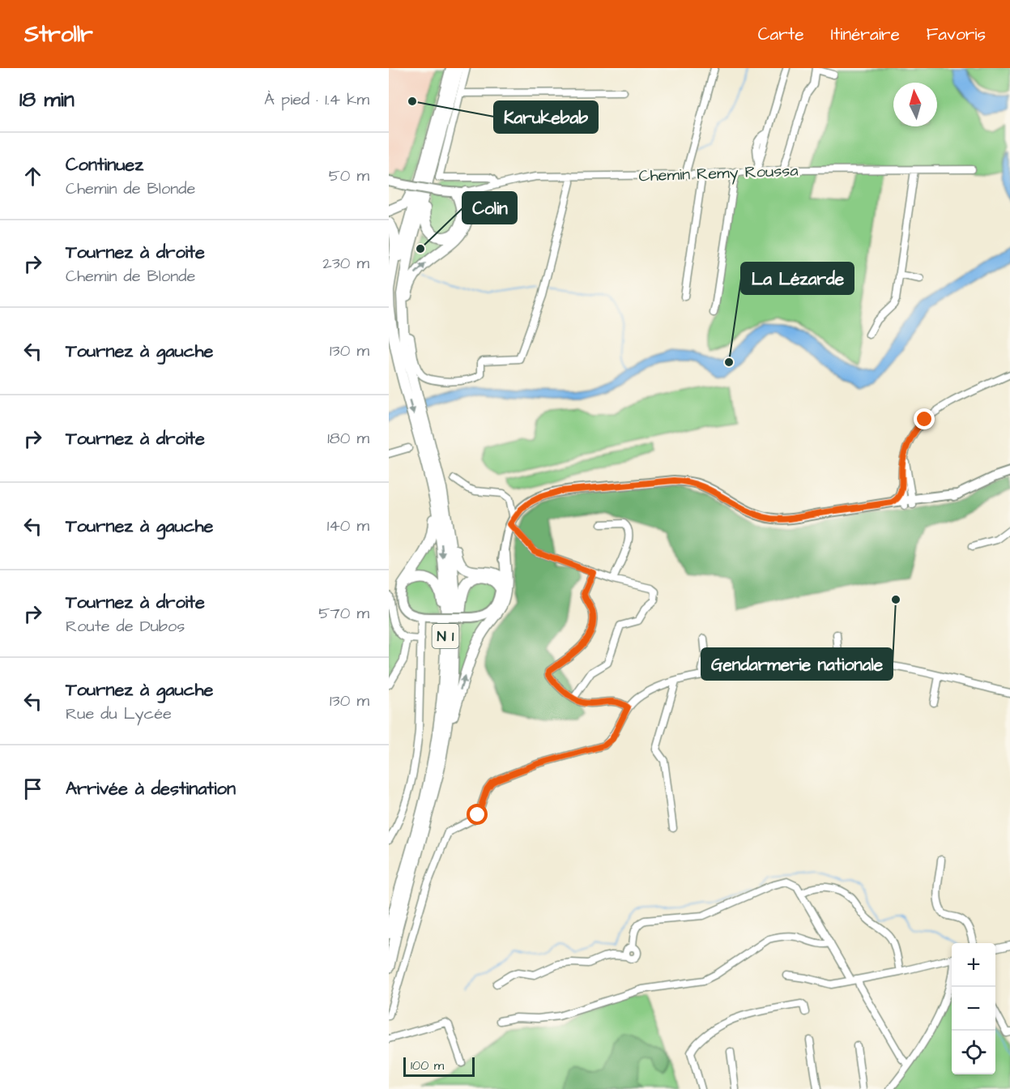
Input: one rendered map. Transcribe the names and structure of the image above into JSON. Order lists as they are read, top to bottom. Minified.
{"streets":{"highway":["N 1"],"street":["Chemin Remy Roussa"]},"places":["Karukebab","Colin","La Lézarde","Gendarmerie nationale"],"scale_bar":"100 m","north":"top","page":{"header":"Strollr","nav":["Carte","Itinéraire","Favoris"],"heading":["18 min","À pied · 1.4 km"],"list":[["Continuez","Chemin de Blonde","50 m"],["Tournez à droite","Chemin de Blonde","230 m"],["Tournez à gauche","130 m"],["Tournez à droite","180 m"],["Tournez à gauche","140 m"],["Tournez à droite","Route de Dubos","570 m"],["Tournez à gauche","Rue du Lycée","130 m"],"Arrivée à destination"],"map_buttons":["+","−"],"scale":"100 m"}}
